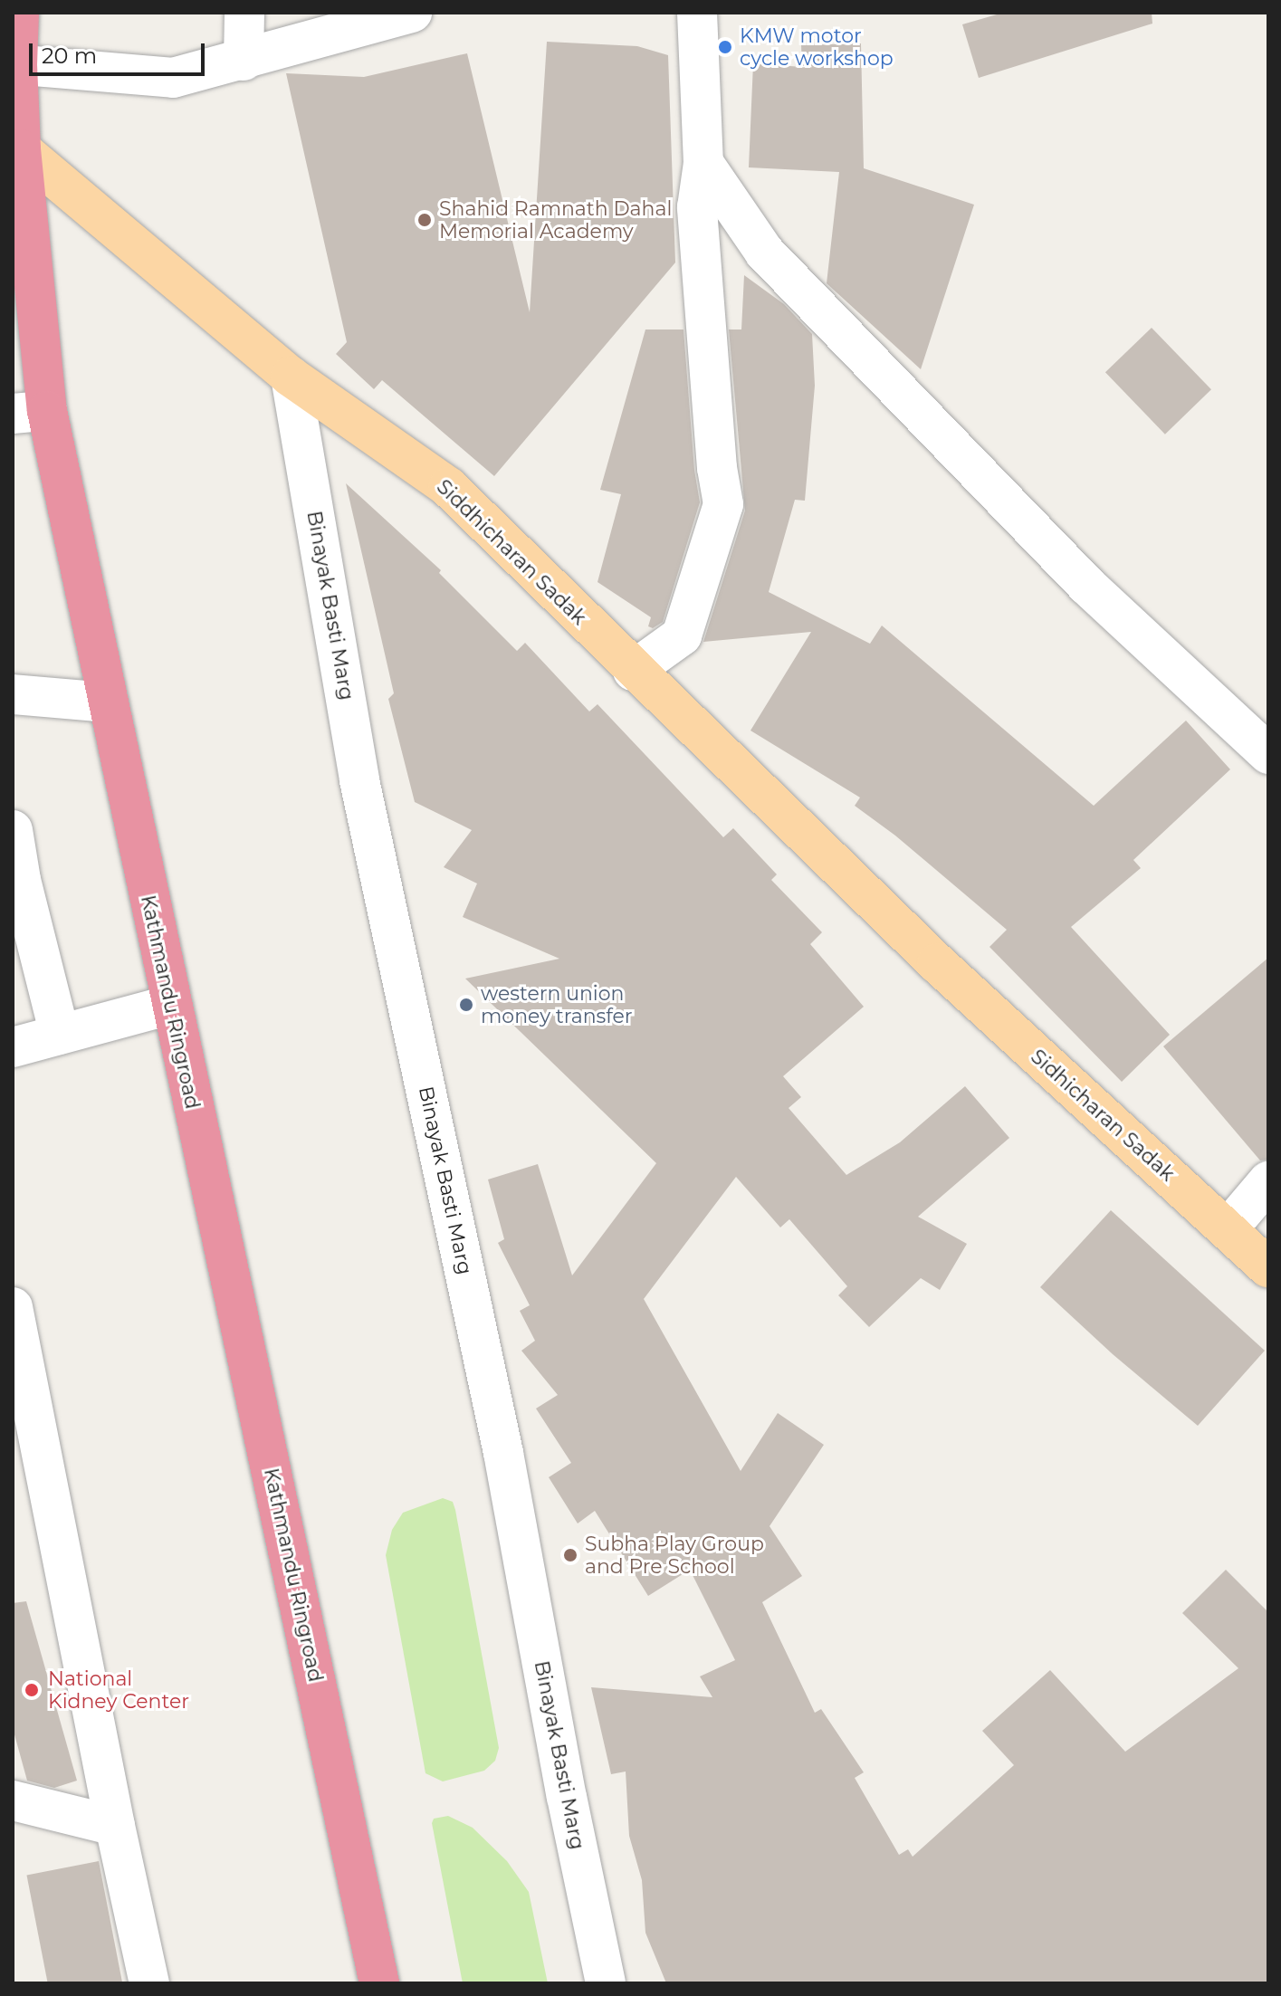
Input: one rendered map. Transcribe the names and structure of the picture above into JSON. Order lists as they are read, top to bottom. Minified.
{"streets":{"highway":["Kathmandu Ringroad"],"main road":["Siddhicharan Sadak","Sidhicharan Sadak"],"street":["Binayak Basti Marg"]},"crossings":[["Siddhicharan Sadak","Binayak Basti Marg"],["Siddhicharan Sadak","Kathmandu Ringroad"],["Siddhicharan Sadak","Sidhicharan Sadak"]],"places":["KMW motor cycle workshop","Shahid Ramnath Dahal Memorial Academy","western union money transfer","Subha Play Group and Pre School","National Kidney Center"],"scale_bar":"20 m"}
